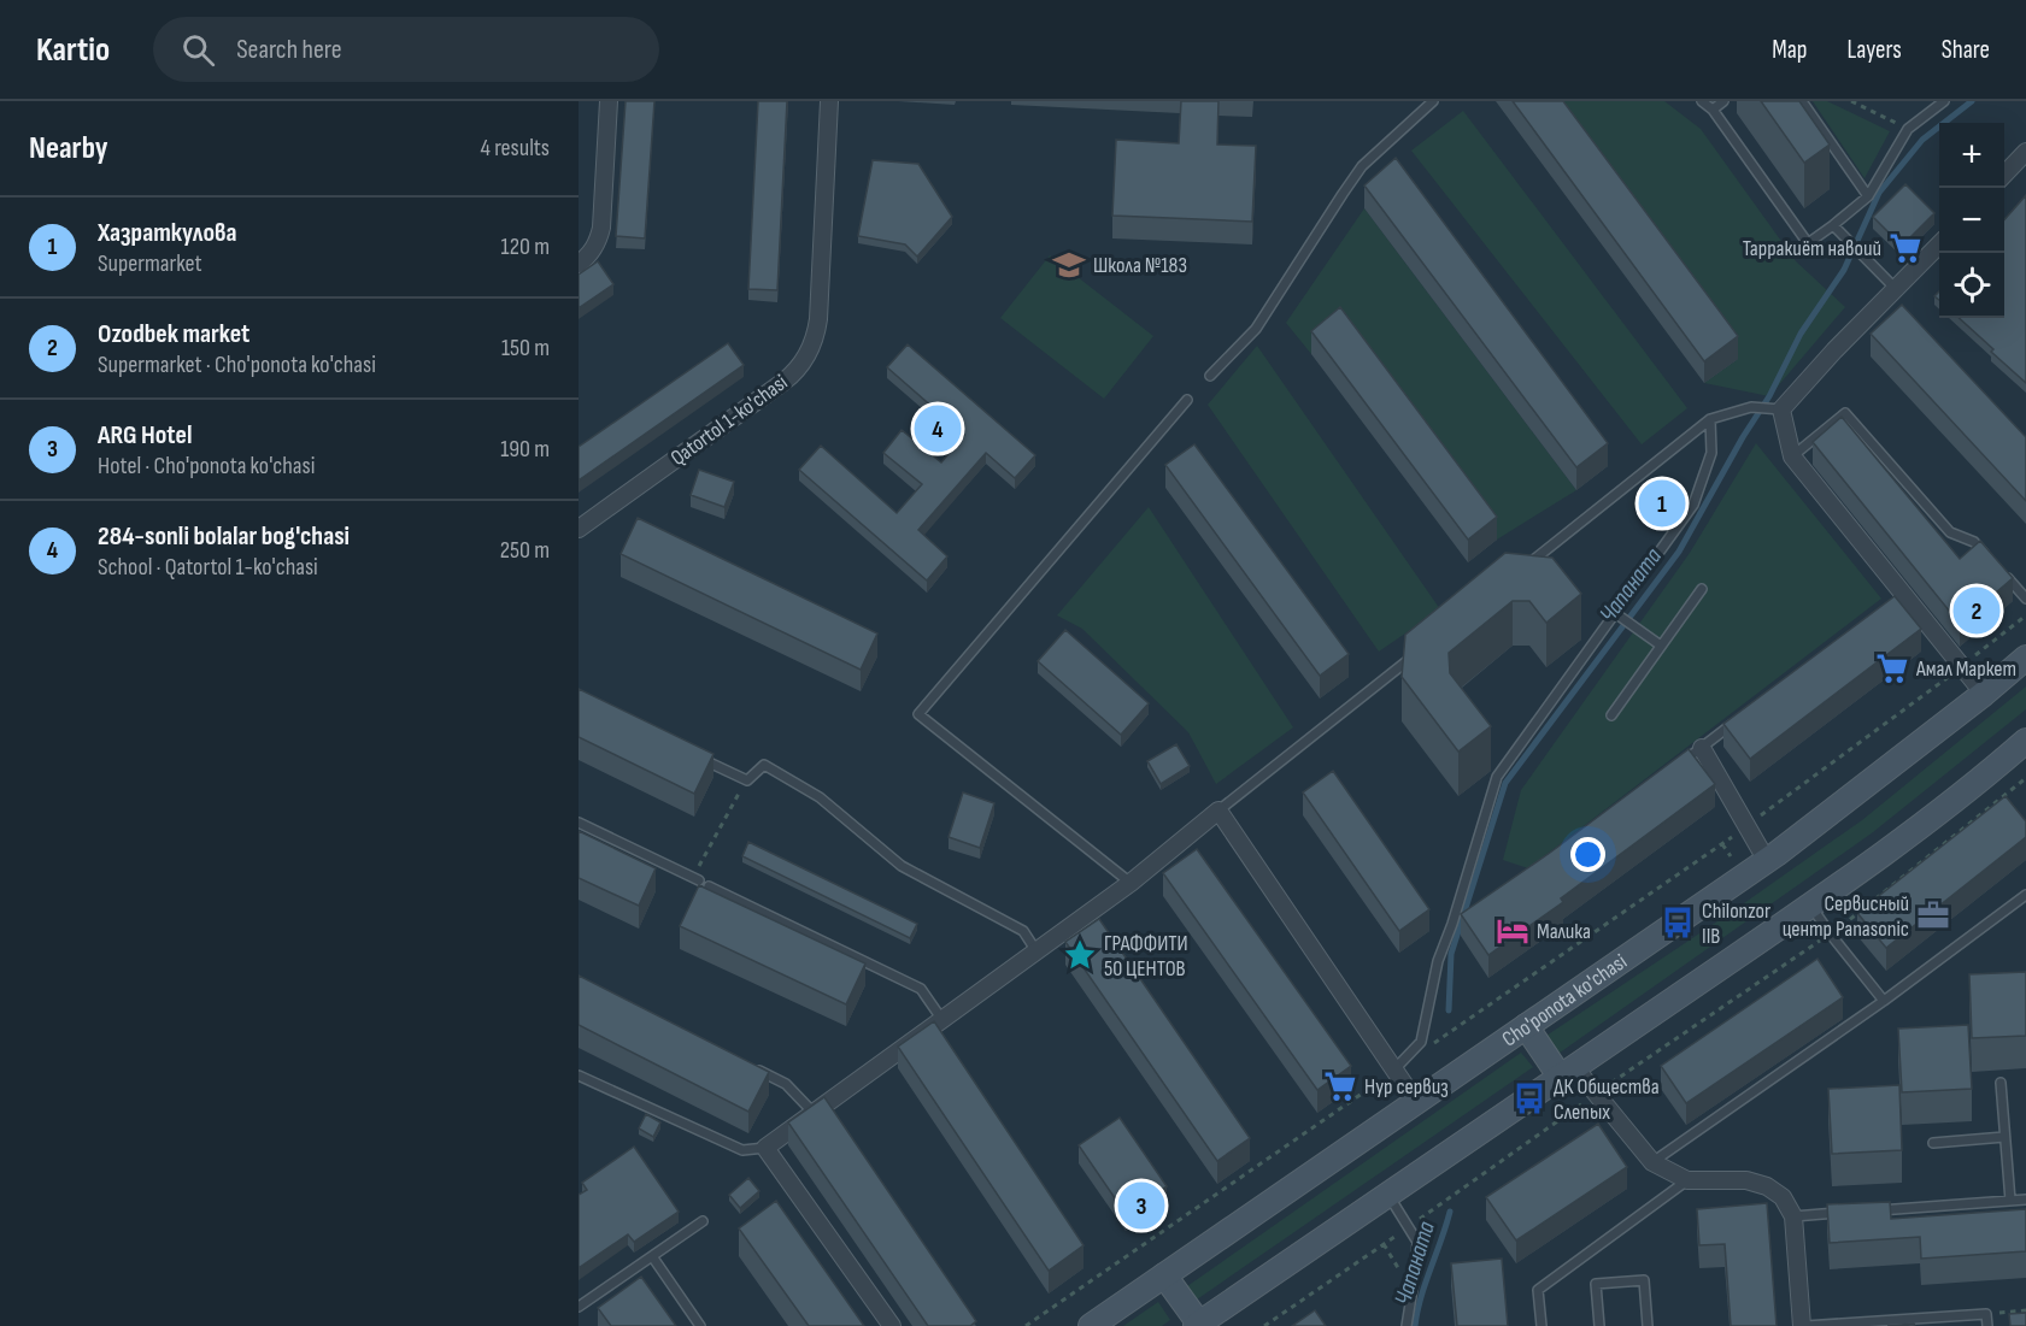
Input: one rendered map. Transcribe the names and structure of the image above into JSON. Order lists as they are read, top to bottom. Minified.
{"streets":{"main road":["Cho'ponota ko'chasi"],"street":["Qatortol 1-ko'chasi"]},"water":["Чапаната"],"places":{"supermarket":["Тарракиёт навоий","Амал Маркет","Нур сервиз"],"school or university":["Школа №183"],"office":["Сервисный центр Panasonic"],"bus stop":["Chilonzor IIB","ДК Общества Слепых"],"hotel":["Малика"],"place":["ГРАФФИТИ 50 ЦЕНТОВ"]},"page":{"header":"Kartio","search":"Search here","nav":["Map","Layers","Share"],"heading":["Nearby","4 results"],"map_buttons":["+","−"],"list":[{"mark":"1","name":"Хазраткулова","note":"Supermarket","value":"120 m"},{"mark":"2","name":"Ozodbek market","note":"Supermarket · Cho'ponota ko'chasi","value":"150 m"},{"mark":"3","name":"ARG Hotel","note":"Hotel · Cho'ponota ko'chasi","value":"190 m"},{"mark":"4","name":"284-sonli bolalar bog'chasi","note":"School · Qatortol 1-ko'chasi","value":"250 m"}],"pins":["4","1","2","3"]}}
